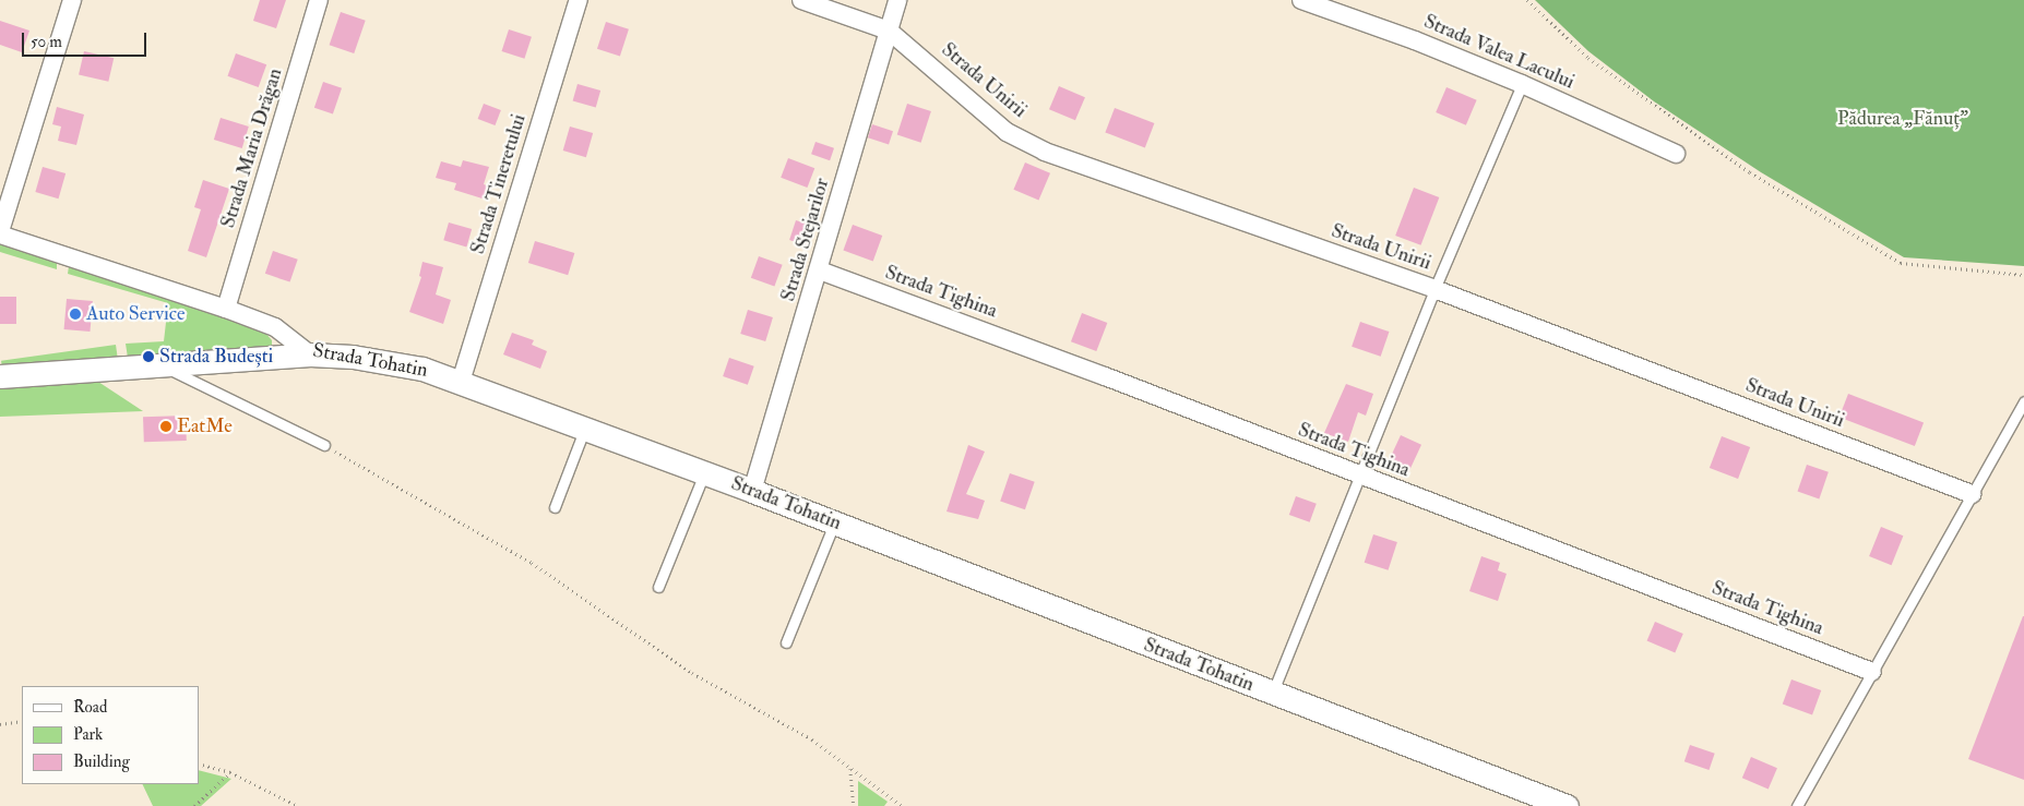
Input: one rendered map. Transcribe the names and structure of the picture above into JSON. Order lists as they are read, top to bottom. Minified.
{"streets":{"street":["Strada Valea Lacului","Strada Unirii","Strada Maria Drăgan","Strada Tineretului","Strada Stejarilor","Strada Tighina","Strada Tohatin"]},"crossings":[["Strada Unirii","Strada Stejarilor"],["Strada Maria Drăgan","Strada Tohatin"],["Strada Tineretului","Strada Tohatin"],["Strada Stejarilor","Strada Tighina"],["Strada Stejarilor","Strada Tohatin"]],"parks":["Pădurea „Fănuț”"],"places":["Auto Service","Strada Budești","EatMe"],"legend":["Road","Park","Building"],"scale_bar":"50 m"}
